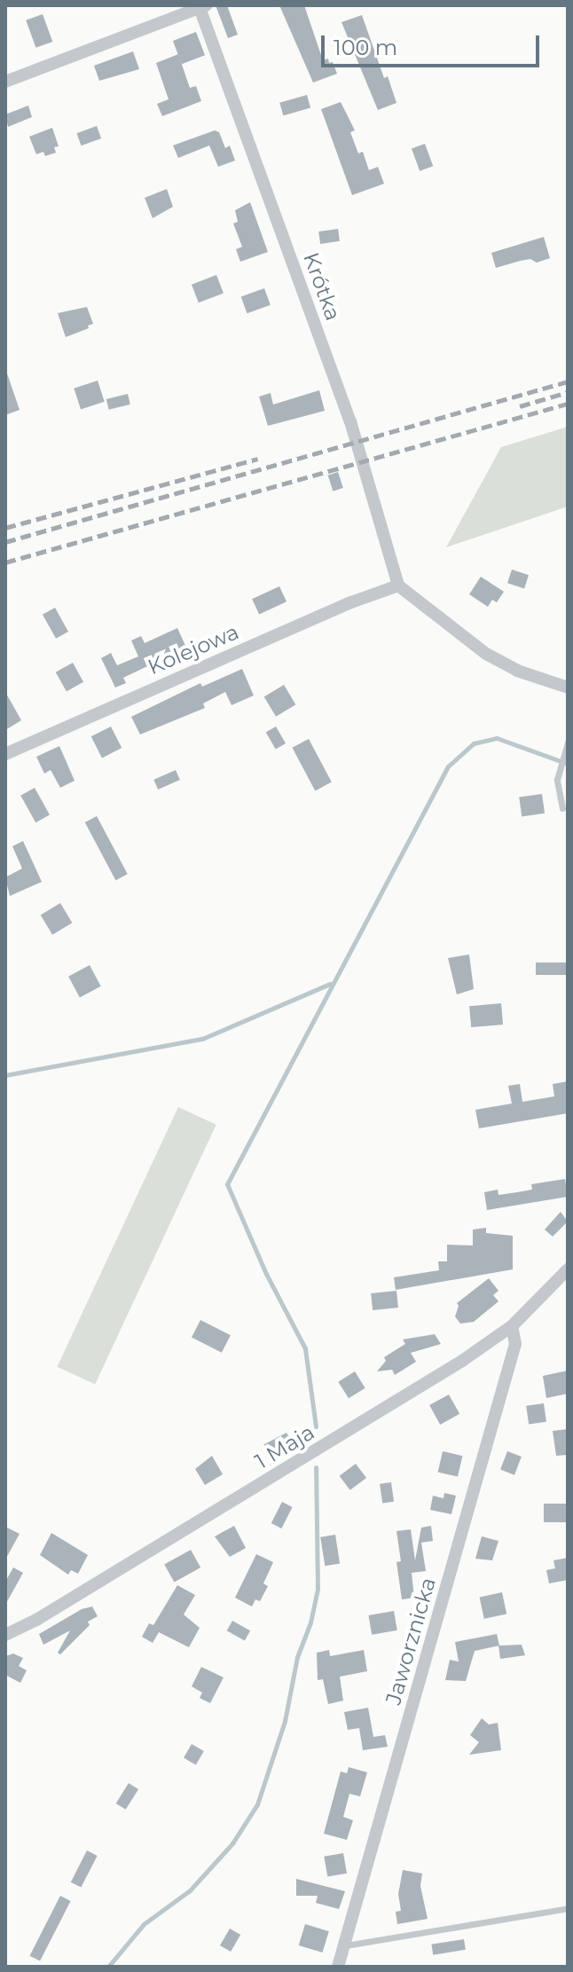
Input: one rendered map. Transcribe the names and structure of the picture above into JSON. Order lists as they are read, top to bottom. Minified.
{"streets":{"street":["Krótka","Kolejowa","1 Maja","Jaworznicka"]},"crossings":[["Krótka","Kolejowa"],["1 Maja","Jaworznicka"]],"scale_bar":"100 m"}
